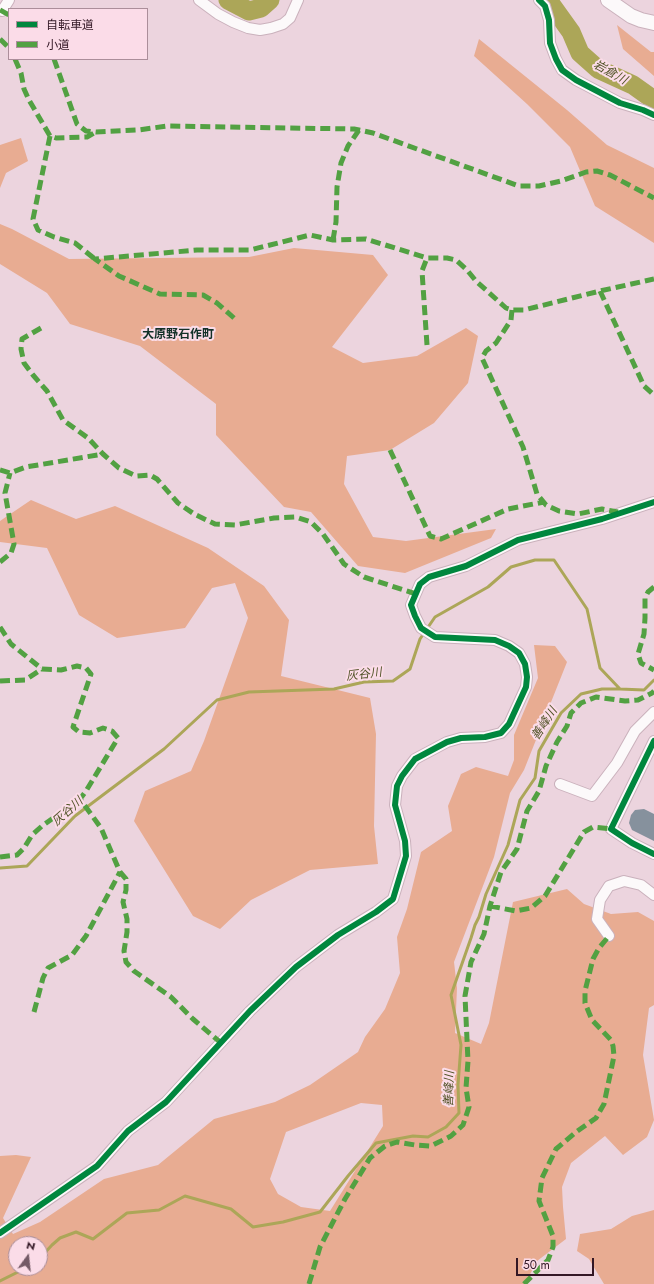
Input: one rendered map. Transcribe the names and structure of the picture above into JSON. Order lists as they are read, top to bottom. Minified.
{"districts":["大原野石作町"],"water":["岩倉川","灰谷川","善峰川"],"legend":["自転車道","小道"],"scale_bar":"50 m","north":"top"}
